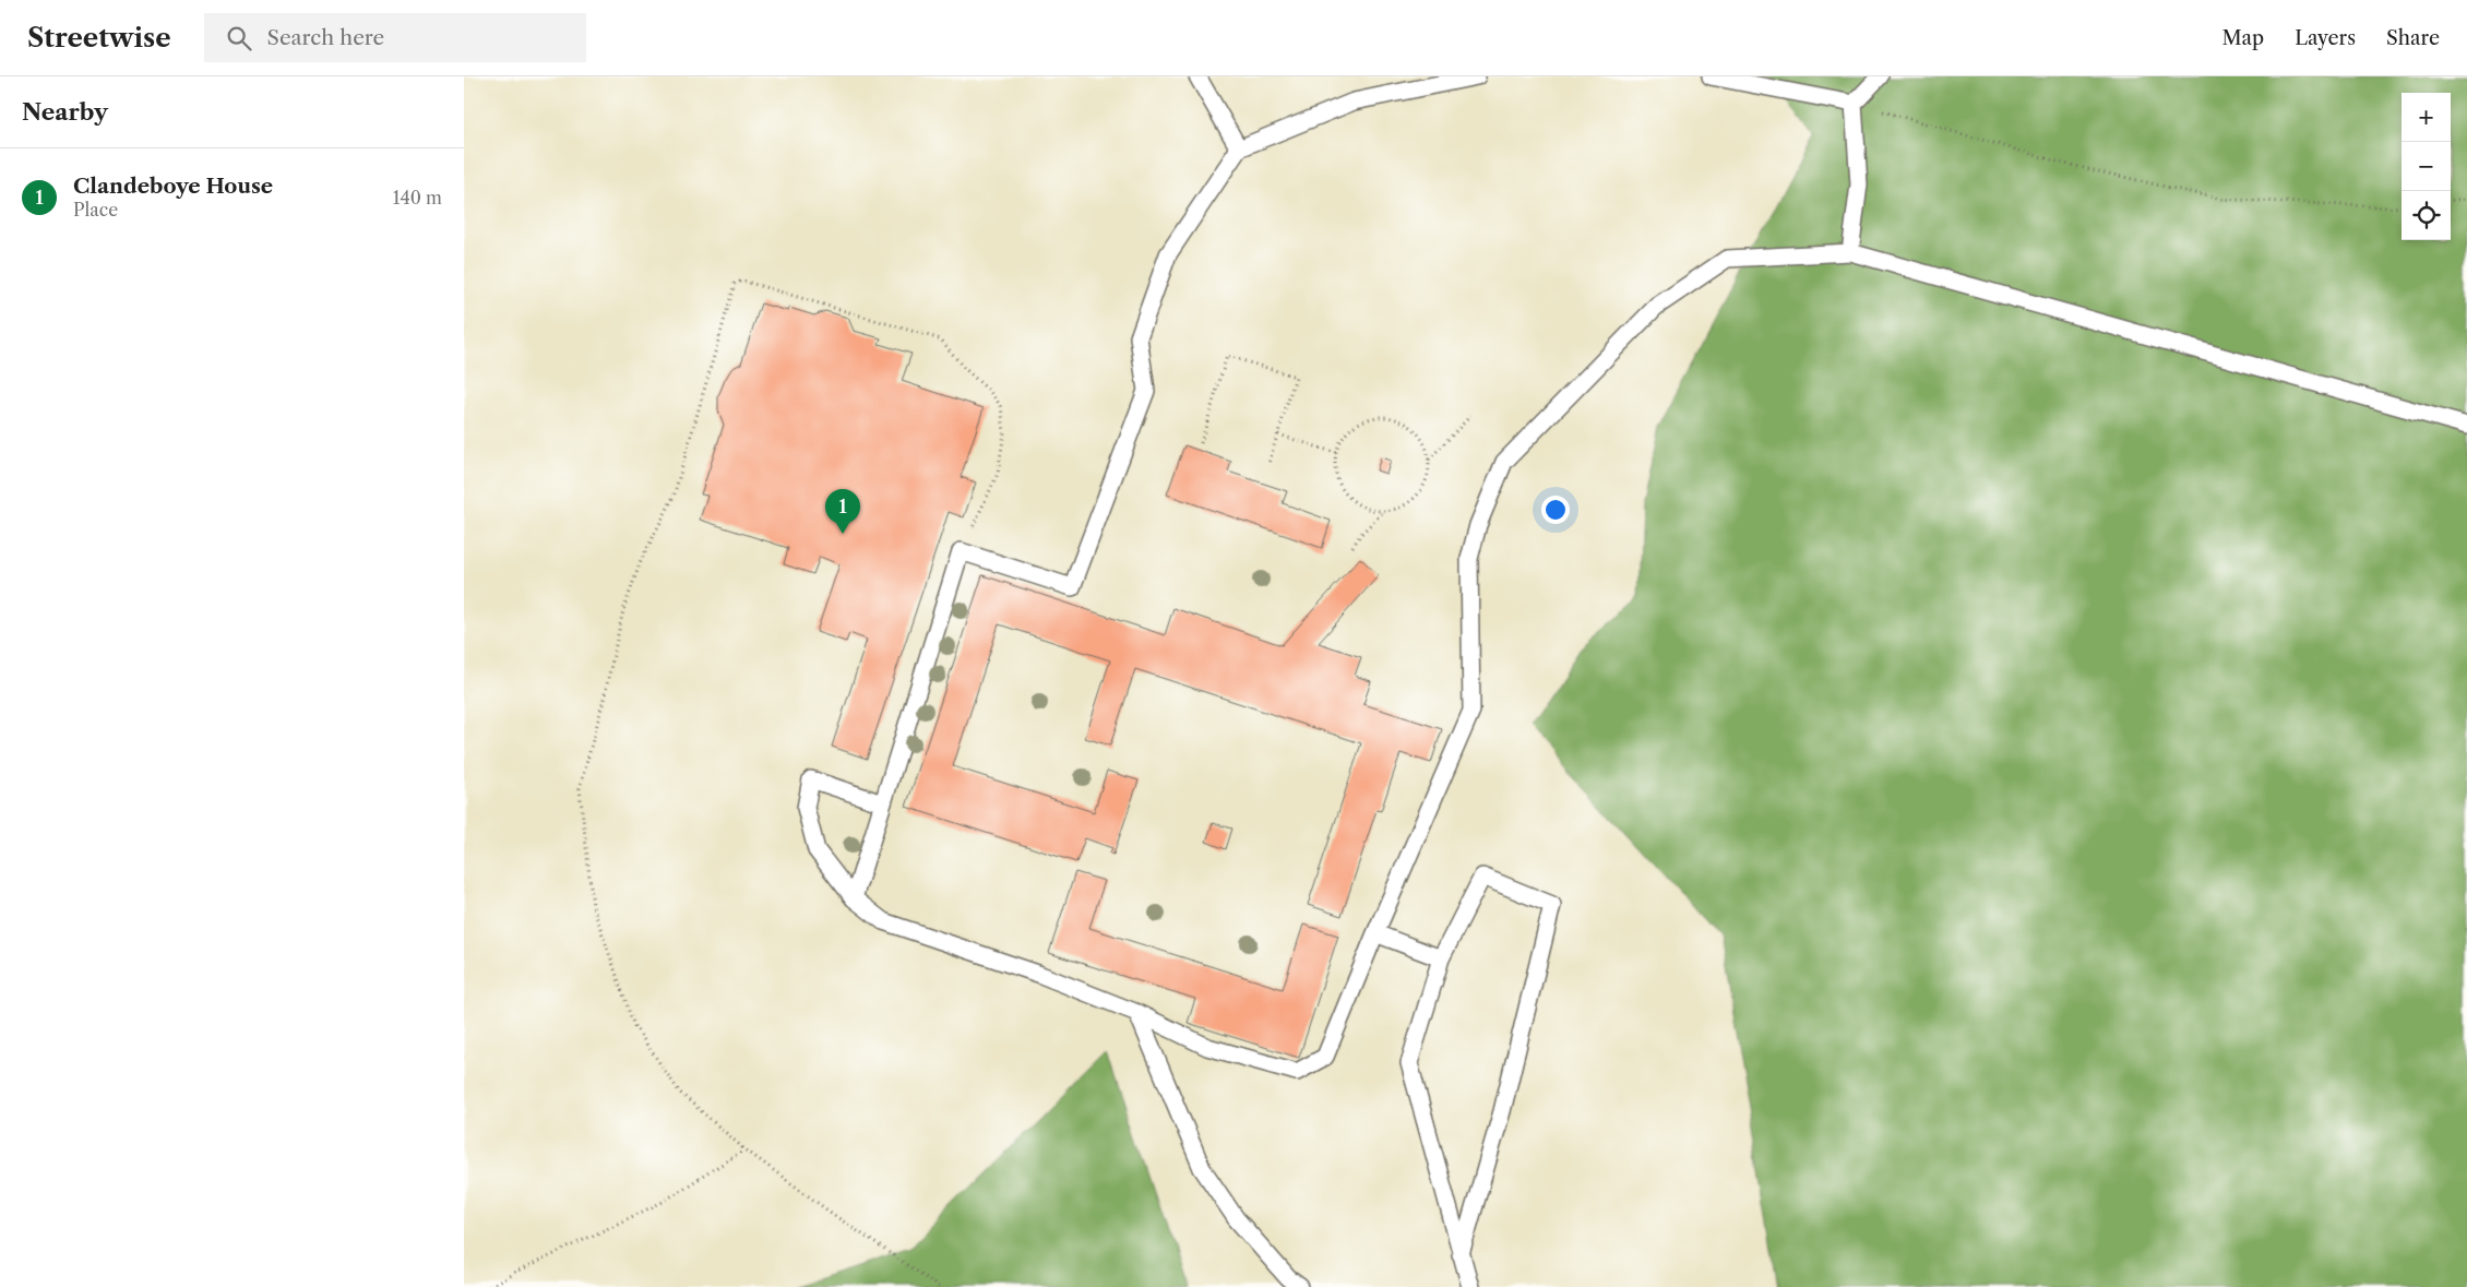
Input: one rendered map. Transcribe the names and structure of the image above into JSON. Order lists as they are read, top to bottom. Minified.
{"page":{"header":"Streetwise","search":"Search here","nav":["Map","Layers","Share"],"heading":"Nearby","map_buttons":["+","−"],"list":[{"mark":"1","name":"Clandeboye House","note":"Place","value":"140 m"}],"pins":"1"}}
